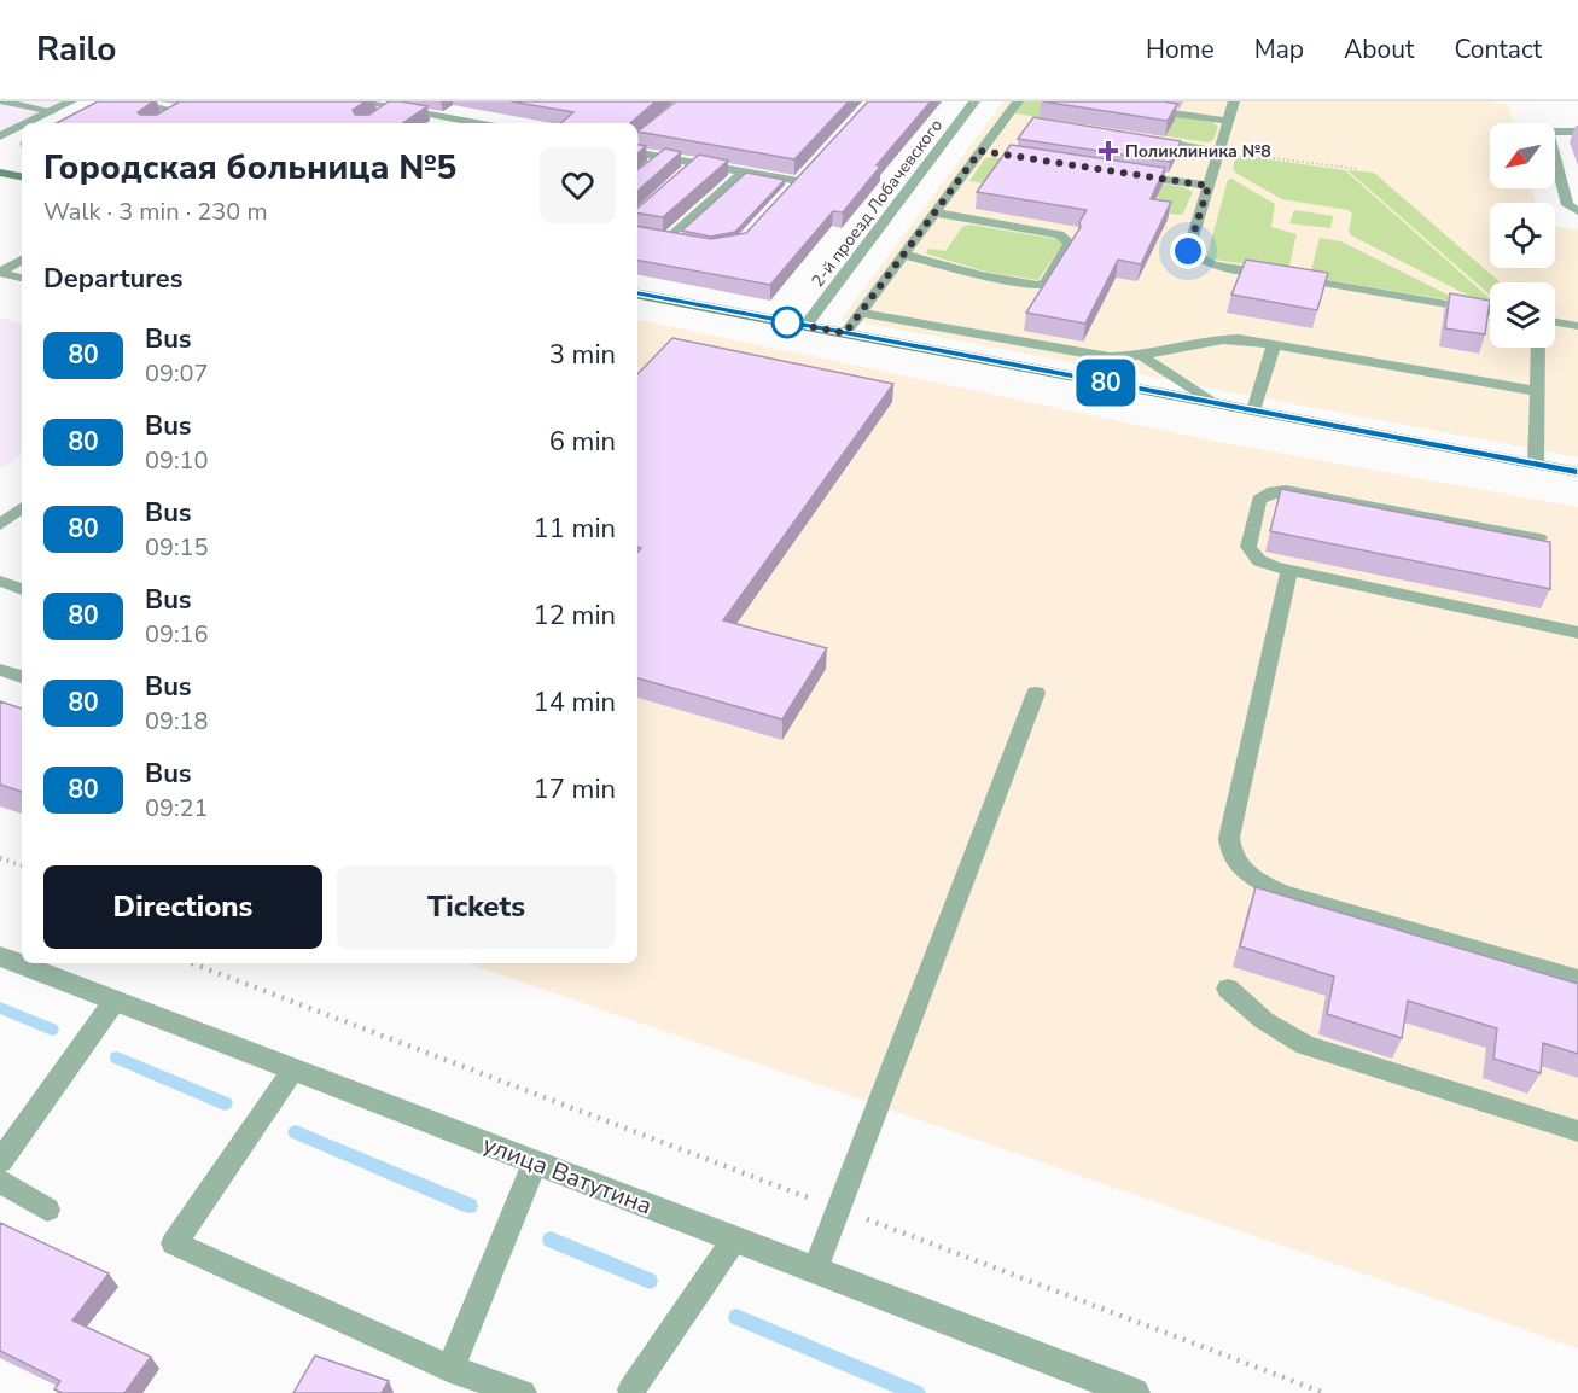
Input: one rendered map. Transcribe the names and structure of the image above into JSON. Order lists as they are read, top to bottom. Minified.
{"streets":{"street":["2-й проезд Лобачевского","улица Ватутина"]},"places":{"health":["Поликлиника №8"]},"lines":["bus line 80"],"north":"bottom left","page":{"header":"Railo","nav":["Home","Map","About","Contact"],"on_map":"80","heading":[["Городская больница №5","Walk · 3 min · 230 m"],"Departures"],"list":[{"mark":"80","name":"Bus","note":"09:07","value":"3 min"},{"mark":"80","name":"Bus","note":"09:10","value":"6 min"},{"mark":"80","name":"Bus","note":"09:15","value":"11 min"},{"mark":"80","name":"Bus","note":"09:16","value":"12 min"},{"mark":"80","name":"Bus","note":"09:18","value":"14 min"},{"mark":"80","name":"Bus","note":"09:21","value":"17 min"}],"buttons":["Directions","Tickets"]}}
